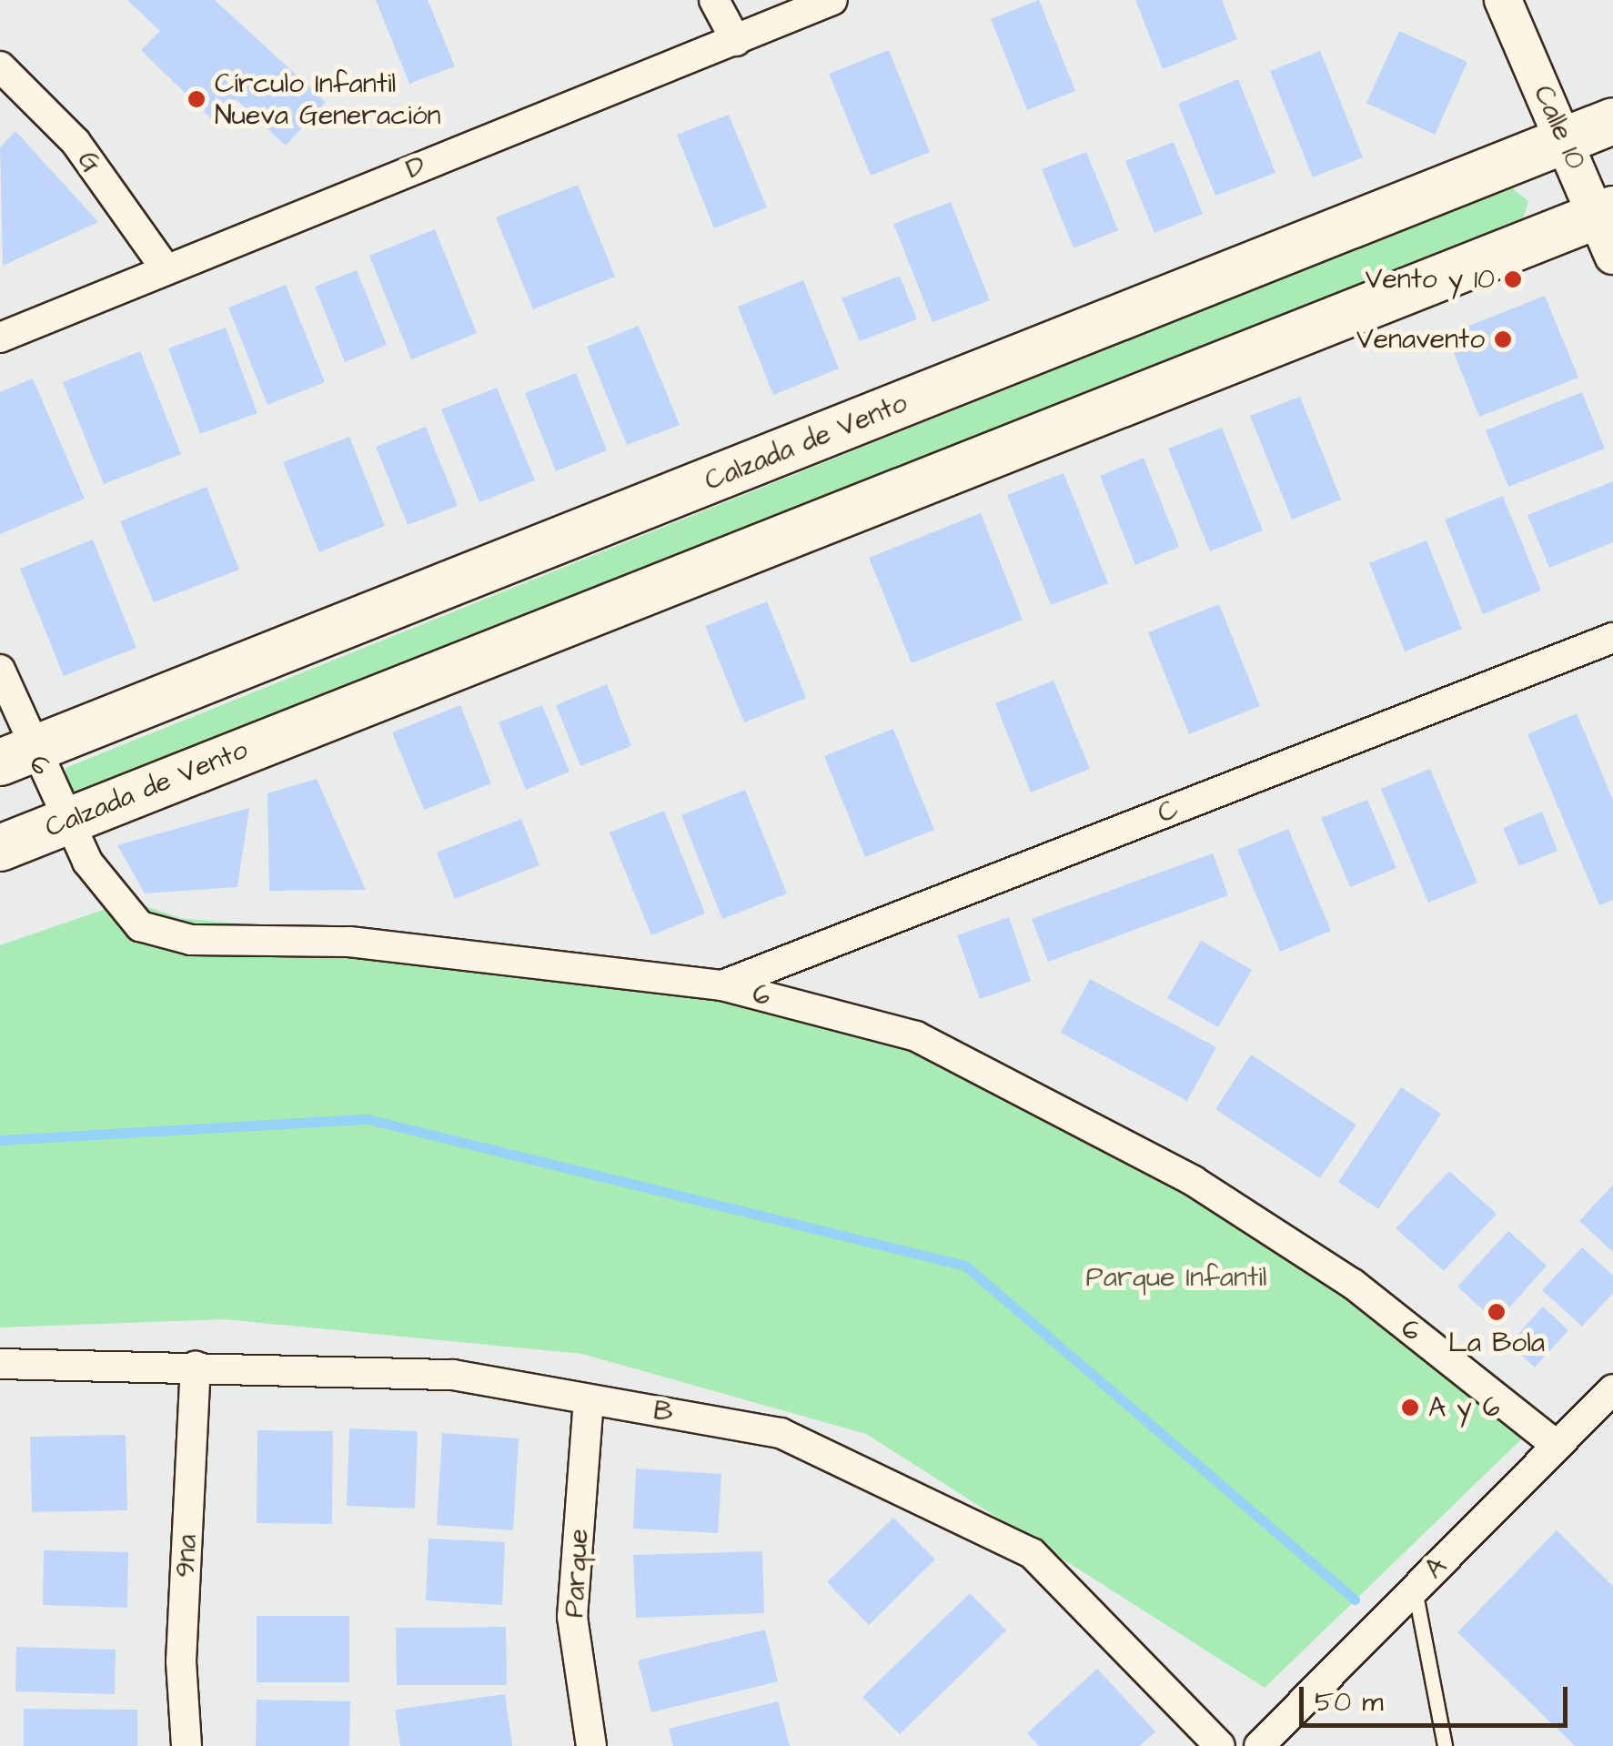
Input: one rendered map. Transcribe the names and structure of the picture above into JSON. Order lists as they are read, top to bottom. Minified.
{"streets":{"main road":["Calzada de Vento"],"street":["Calle 10","G","D","6","C","B","9na","A","Parque"]},"crossings":[["Calle 10","Calzada de Vento"],["G","D"],["Calzada de Vento","6"],["6","C"],["6","A"],["B","9na"],["B","Parque"]],"parks":["Parque Infantil"],"places":["Círculo Infantil Nueva Generación","Vento y 10","Venavento","La Bola","A y 6"],"scale_bar":"50 m"}
